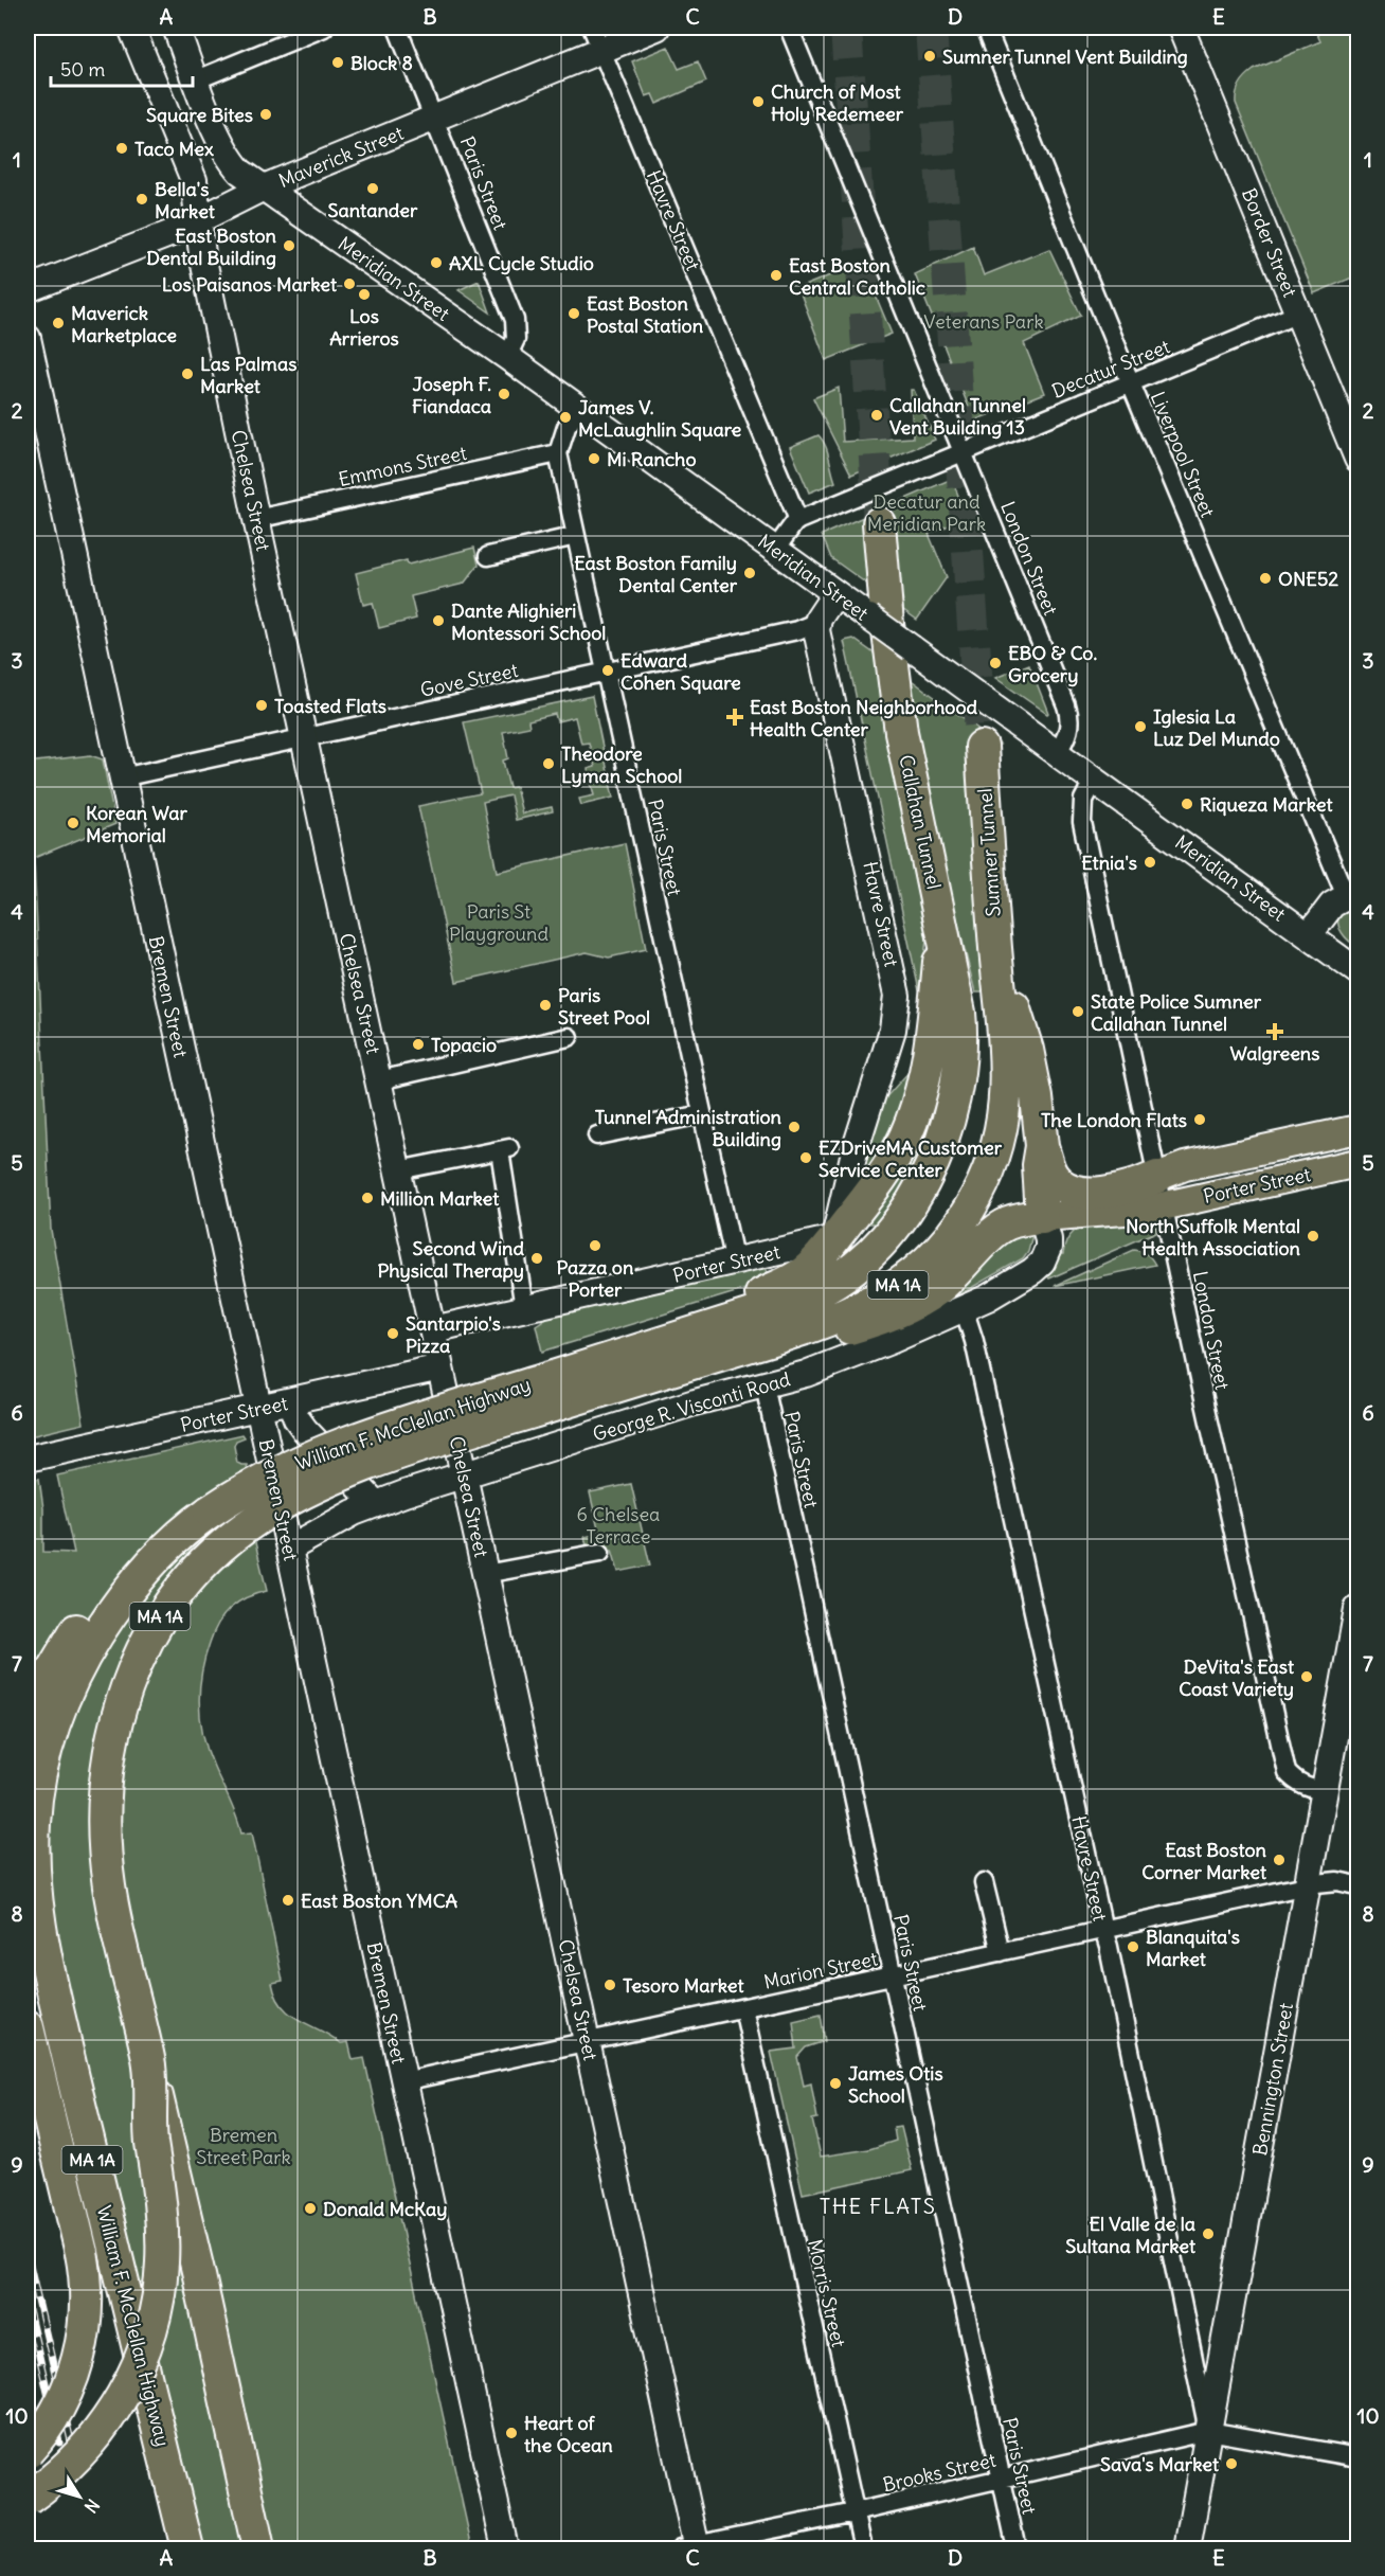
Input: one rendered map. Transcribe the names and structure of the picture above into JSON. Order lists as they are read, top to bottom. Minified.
{"streets":{"highway":["Callahan Tunnel","Sumner Tunnel","MA 1A","William F. McClellan Highway"],"main road":["Maverick Street","Havre Street","Border Street","Meridian Street","Chelsea Street","Bremen Street","Porter Street","George R. Visconti Road","Bennington Street"],"street":["Paris Street","Decatur Street","Liverpool Street","Emmons Street","London Street","Gove Street","Marion Street","Morris Street","Brooks Street"]},"crossings":[["Maverick Street","Paris Street"],["Maverick Street","Havre Street"],["Maverick Street","Meridian Street"],["Maverick Street","Chelsea Street"],["Paris Street","Meridian Street"],["Paris Street","Emmons Street"],["Paris Street","Gove Street"],["Paris Street","Porter Street"],["Paris Street","George R. Visconti Road"],["Paris Street","Marion Street"],["Paris Street","Brooks Street"],["Havre Street","Decatur Street"],["Havre Street","Gove Street"],["Havre Street","Porter Street"],["Havre Street","George R. Visconti Road"],["Havre Street","Marion Street"],["Havre Street","Bennington Street"],["Havre Street","Brooks Street"],["Border Street","Decatur Street"],["Meridian Street","Decatur Street"],["Meridian Street","London Street"],["Decatur Street","Liverpool Street"],["Decatur Street","London Street"],["Emmons Street","Chelsea Street"],["Chelsea Street","Gove Street"],["Chelsea Street","Porter Street"],["Chelsea Street","George R. Visconti Road"],["Chelsea Street","Marion Street"],["Chelsea Street","Brooks Street"],["London Street","Porter Street"],["London Street","Bennington Street"],["Gove Street","Bremen Street"],["Callahan Tunnel","William F. McClellan Highway"],["Sumner Tunnel","William F. McClellan Highway"],["Bremen Street","Porter Street"],["Bremen Street","George R. Visconti Road"],["Bremen Street","Marion Street"],["Porter Street","George R. Visconti Road"],["Marion Street","Bennington Street"],["Marion Street","Morris Street"],["Bennington Street","Brooks Street"],["Morris Street","Brooks Street"]],"districts":["THE FLATS"],"parks":["Veterans Park","Decatur and Meridian Park","Paris St Playground","6 Chelsea Terrace","Bremen Street Park"],"places":{"other":["Sumner Tunnel Vent Building","Block 8","Church of Most Holy Redemeer","Square Bites","Taco Mex","Santander","Bella's Market","East Boston Dental Building","AXL Cycle Studio","East Boston Central Catholic","Los Paisanos Market","Los Arrieros","East Boston Postal Station","Maverick Marketplace","Las Palmas Market","Joseph F. Fiandaca","Callahan Tunnel Vent Building 13","James V. McLaughlin Square","Mi Rancho","East Boston Family Dental Center","ONE52","Dante Alighieri Montessori School","EBO & Co. Grocery","Edward Cohen Square","Toasted Flats","Iglesia La Luz Del Mundo","Theodore Lyman School","Riqueza Market","Korean War Memorial","Etnia's","Paris Street Pool","State Police Sumner Callahan Tunnel","Topacio","The London Flats","Tunnel Administration Building","EZDriveMA Customer Service Center","Million Market","North Suffolk Mental Health Association","Pazza on Porter","Second Wind Physical Therapy","Santarpio's Pizza","DeVita's East Coast Variety","East Boston Corner Market","East Boston YMCA","Blanquita's Market","Tesoro Market","James Otis School","Donald McKay","El Valle de la Sultana Market","Heart of the Ocean","Sava's Market"],"health":["East Boston Neighborhood Health Center","Walgreens"]},"scale_bar":"50 m","north":"bottom right","grid":{"columns":["A","B","C","D","E"],"rows":["1","2","3","4","5","6","7","8","9","10"]}}
